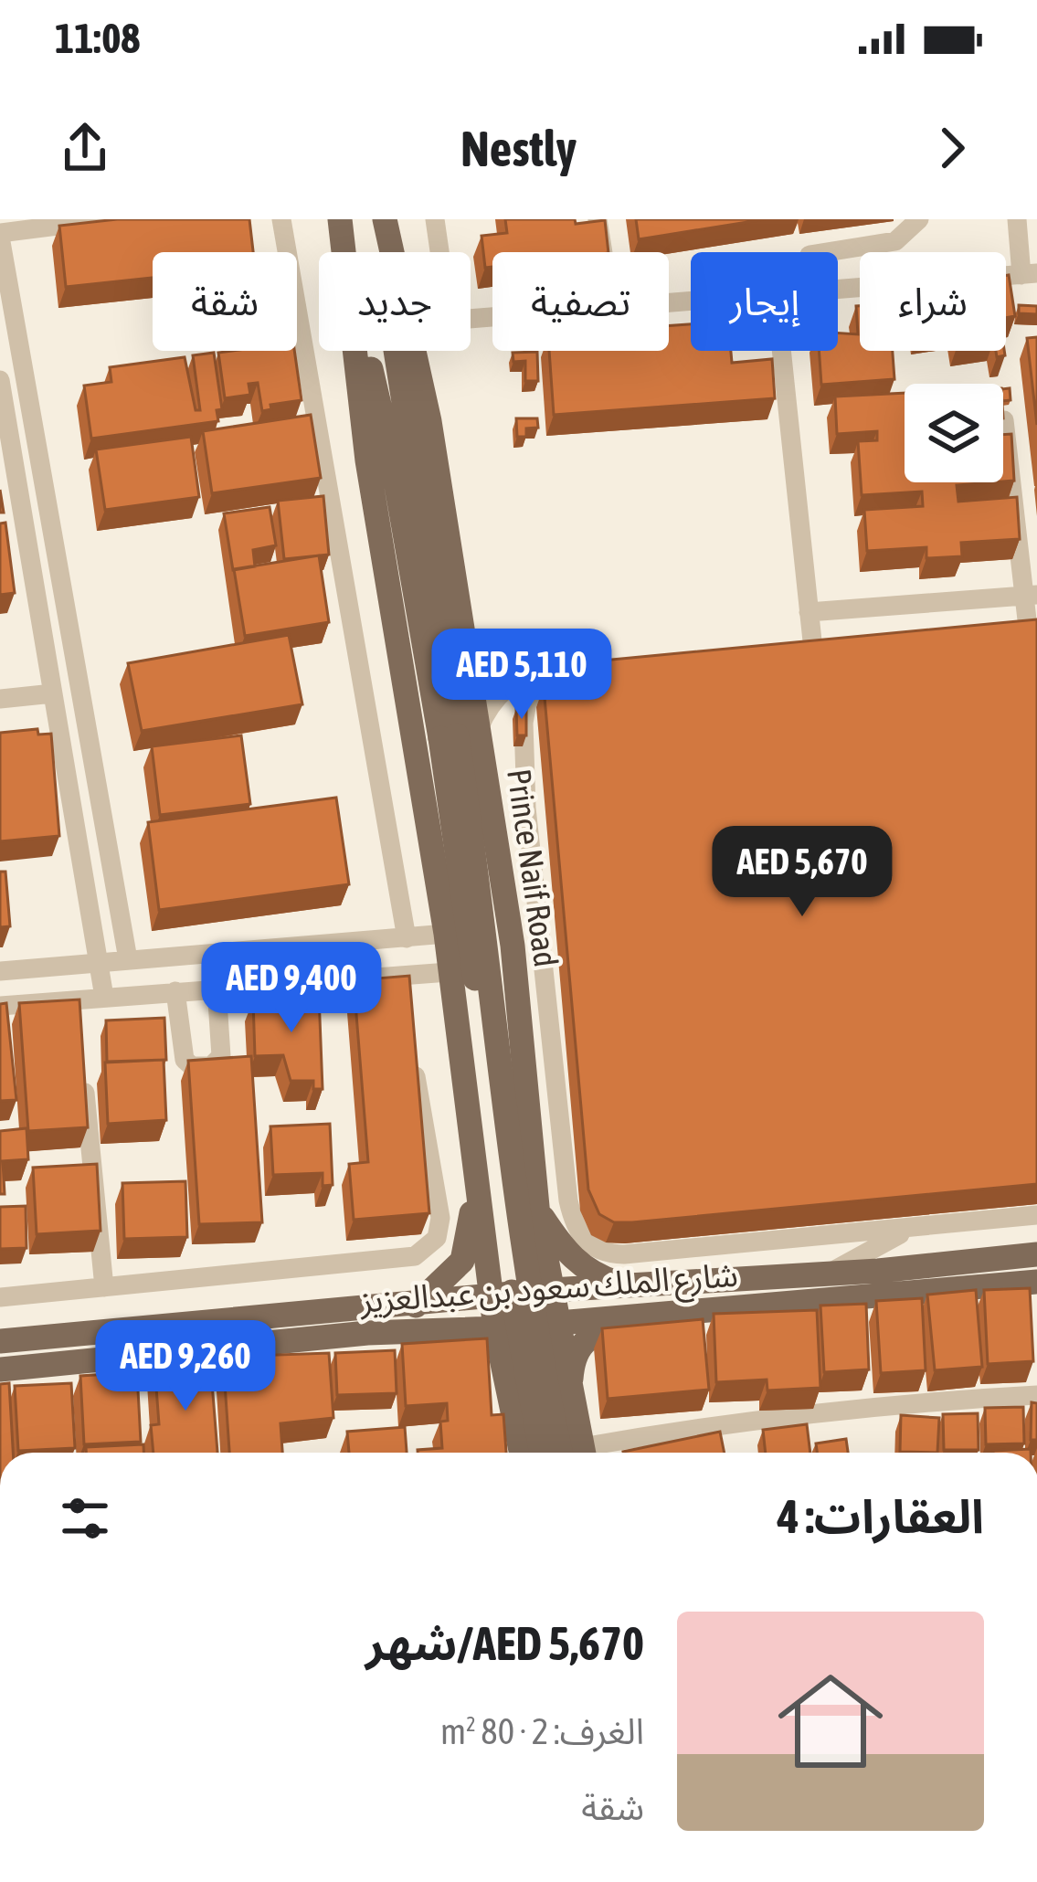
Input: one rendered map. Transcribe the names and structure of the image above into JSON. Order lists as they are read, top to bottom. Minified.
{"streets":{"main road":["Prince Naif Road","شارع الملك سعود بن عبدالعزيز"]},"crossings":[["Prince Naif Road","شارع الملك سعود بن عبدالعزيز"]],"page":{"status":"11:08","header":"Nestly","chip":["شراء","إيجار","تصفية","جديد","شقة"],"price":["AED 5,110","AED 5,670","AED 9,400","AED 9,260"],"heading":"العقارات: 4","list":[{"name":"AED 5,670/شهر","note":"الغرف: 2 · 80 m² · شقة"}]}}
